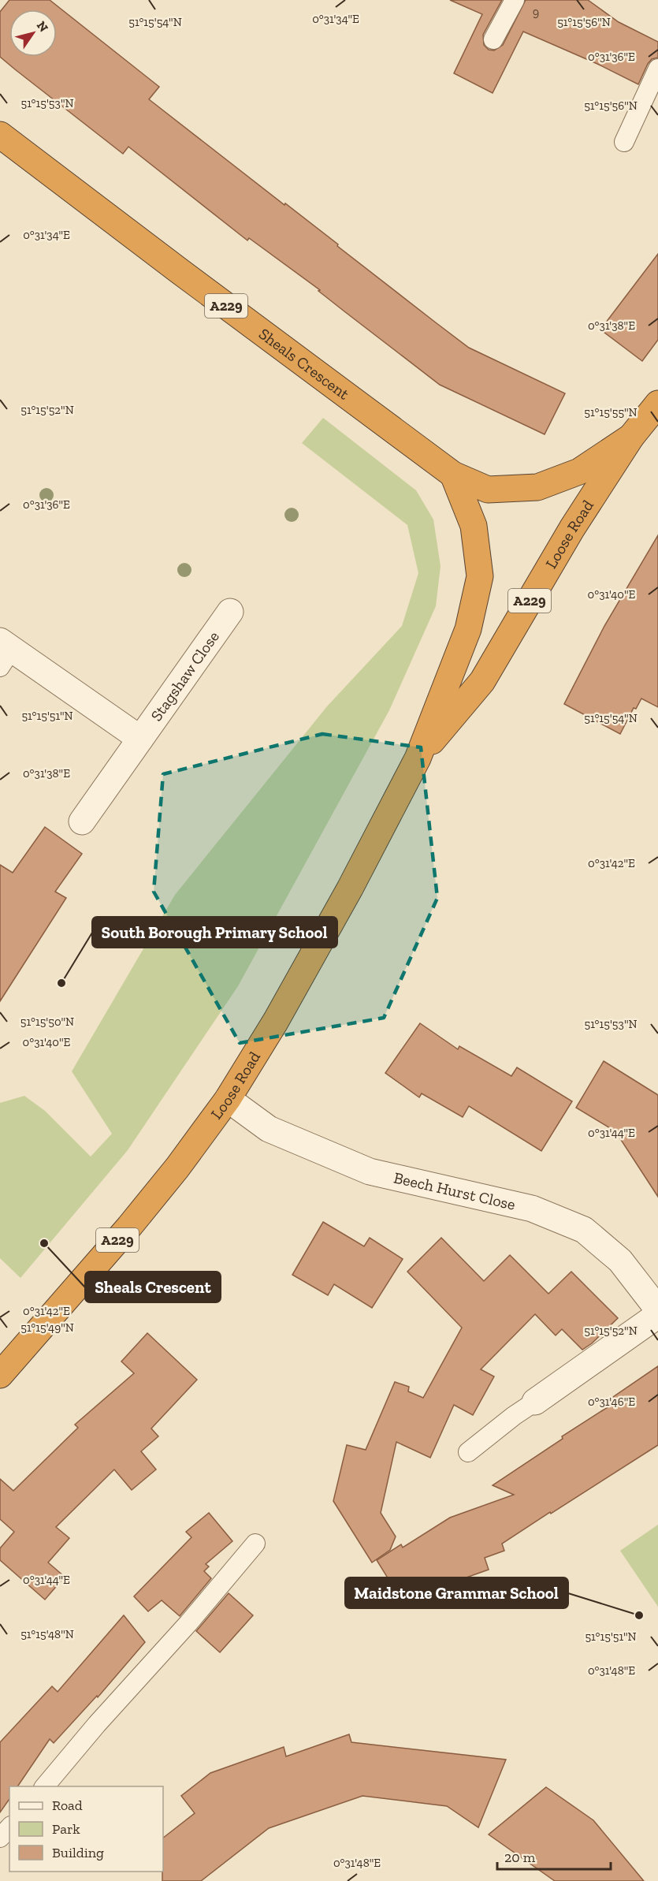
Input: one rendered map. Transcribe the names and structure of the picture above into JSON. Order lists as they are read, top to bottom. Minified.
{"streets":{"highway":["A229","Sheals Crescent","Loose Road"],"street":["Stagshaw Close","Beech Hurst Close"]},"crossings":[["Sheals Crescent","Loose Road"],["Loose Road","Beech Hurst Close"]],"places":["South Borough Primary School","Sheals Crescent","Maidstone Grammar School"],"house_numbers":["9"],"legend":["Road","Park","Building"],"scale_bar":"20 m","north":"top right","coordinates":["0°31'34\"E","51°15'54\"N","51°15'56\"N","0°31'36\"E","51°15'53\"N","0°31'38\"E","51°15'52\"N","51°15'55\"N","0°31'40\"E","51°15'51\"N","0°31'42\"E","51°15'50\"N","0°31'44\"E","51°15'49\"N","0°31'46\"E","51°15'48\"N","0°31'48\"E"]}
